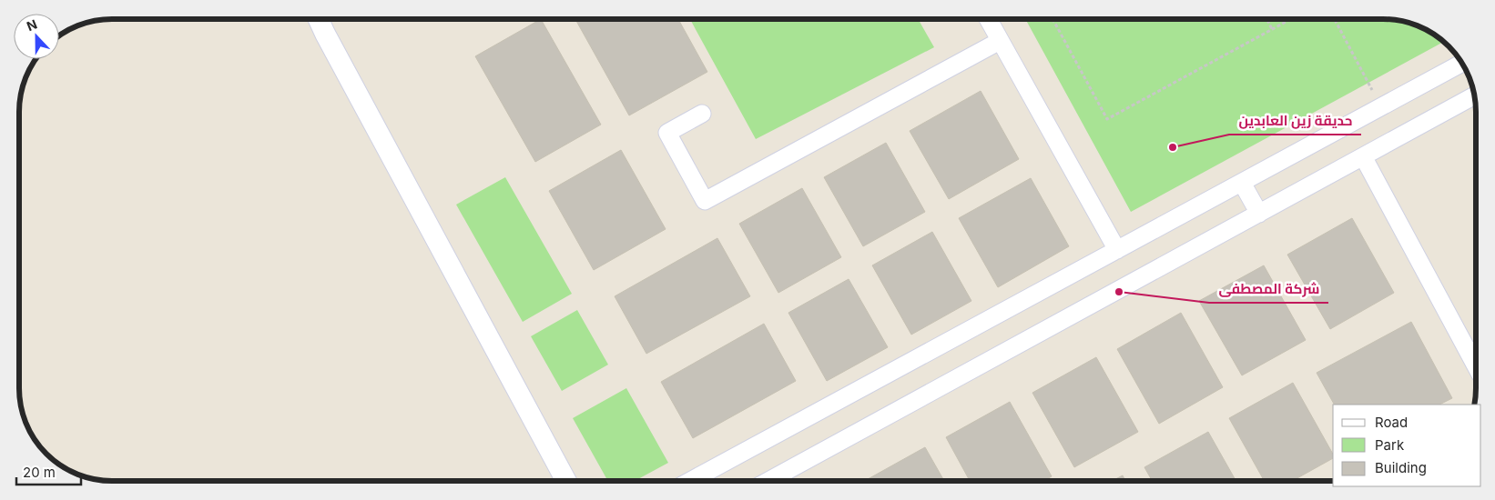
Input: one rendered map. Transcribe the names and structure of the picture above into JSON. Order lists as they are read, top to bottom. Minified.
{"places":["حديقة زين العابدين","شركة المصطفى"],"legend":["Road","Park","Building"],"scale_bar":"20 m","north":"top"}
